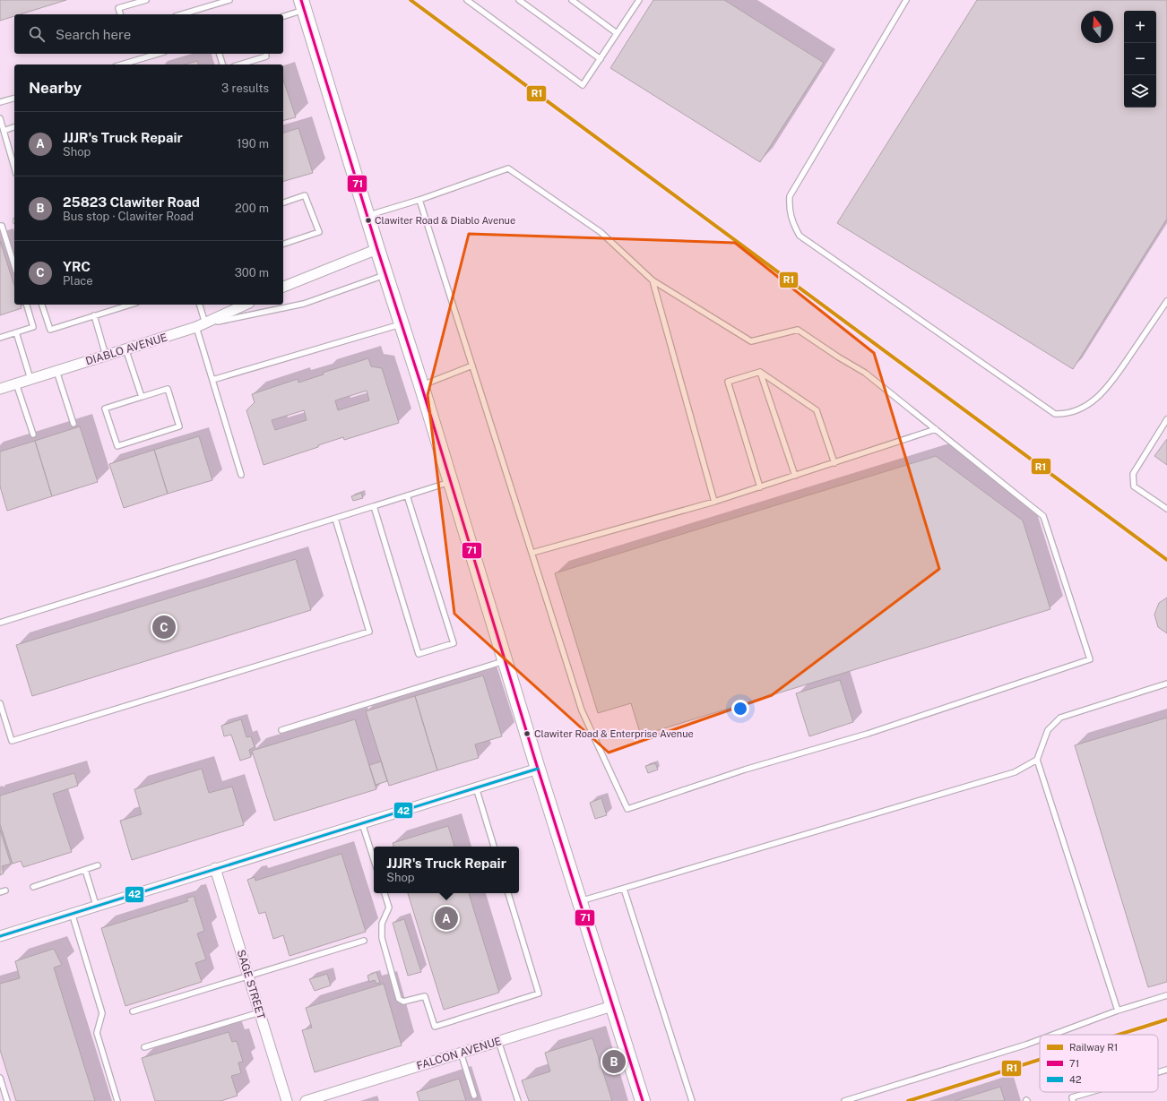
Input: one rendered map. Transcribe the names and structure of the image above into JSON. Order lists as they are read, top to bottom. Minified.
{"streets":{"street":["DIABLO AVENUE","SAGE STREET","FALCON AVENUE"]},"places":["Clawiter Road & Diablo Avenue","Clawiter Road & Enterprise Avenue"],"lines":["rail line R1","transit line 71","transit line 42"],"legend":["Railway R1","71","42"],"north":"top","page":{"map_buttons":["+","−"],"search":"Search here","heading":["Nearby","3 results"],"list":[{"mark":"A","name":"JJJR's Truck Repair","note":"Shop","value":"190 m"},{"mark":"B","name":"25823 Clawiter Road","note":"Bus stop · Clawiter Road","value":"200 m"},{"mark":"C","name":"YRC","note":"Place","value":"300 m"}],"pins":["C","A","B"],"popup":["JJJR's Truck Repair","Shop"]}}
